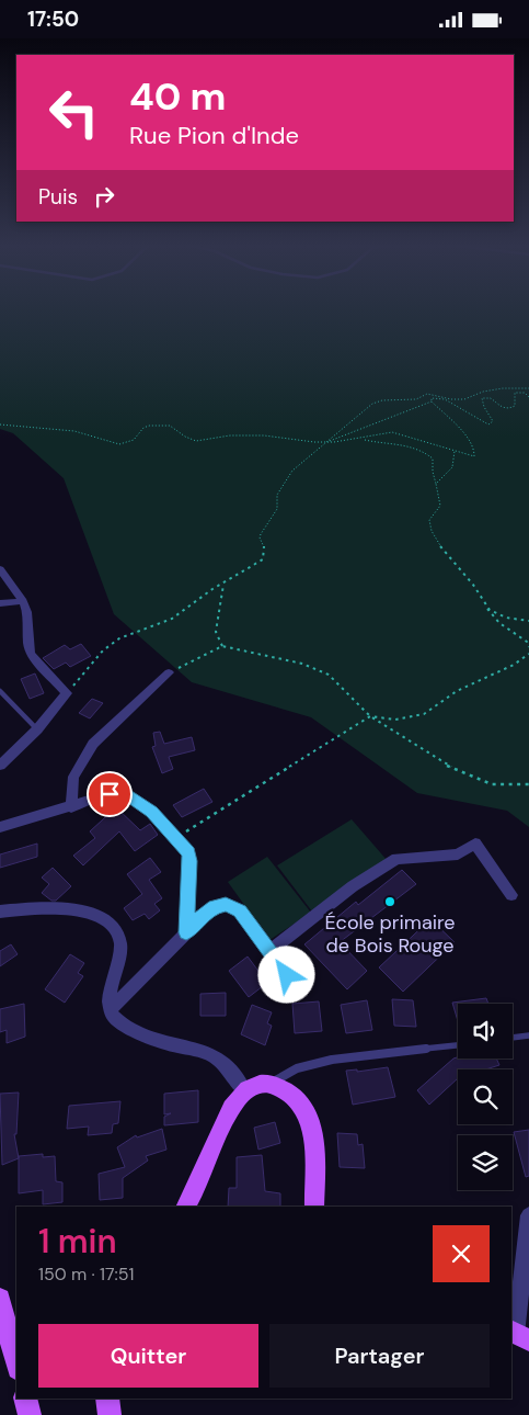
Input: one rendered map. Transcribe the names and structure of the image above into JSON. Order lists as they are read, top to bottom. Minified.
{"places":["École primaire de Bois Rouge"],"page":{"status":"17:50","turn":["40 m","Rue Pion d'Inde"],"then":"Puis","heading":["1 min","150 m · 17:51"],"buttons":["Quitter","Partager"]}}
